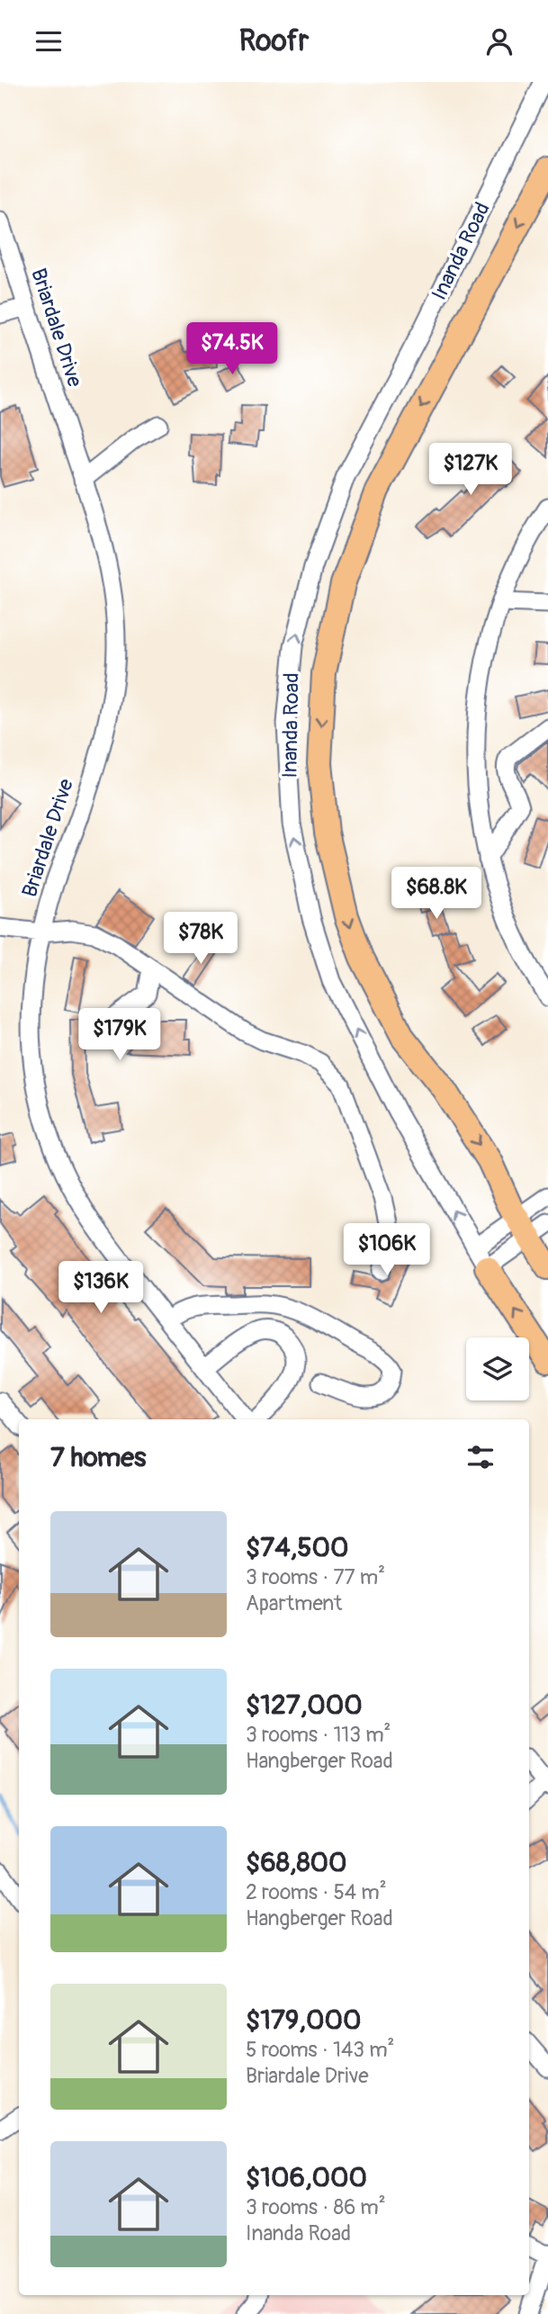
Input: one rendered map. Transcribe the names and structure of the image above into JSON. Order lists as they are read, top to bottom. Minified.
{"streets":{"main road":["Inanda Road"],"street":["Briardale Drive"]},"page":{"header":"Roofr","price":["$74.5K","$127K","$68.8K","$78K","$179K","$106K","$136K"],"heading":"7 homes","list":[{"name":"$74,500","note":"3 rooms · 77 m² · Apartment"},{"name":"$127,000","note":"3 rooms · 113 m² · Hangberger Road"},{"name":"$68,800","note":"2 rooms · 54 m² · Hangberger Road"},{"name":"$179,000","note":"5 rooms · 143 m² · Briardale Drive"},{"name":"$106,000","note":"3 rooms · 86 m² · Inanda Road"}]}}
